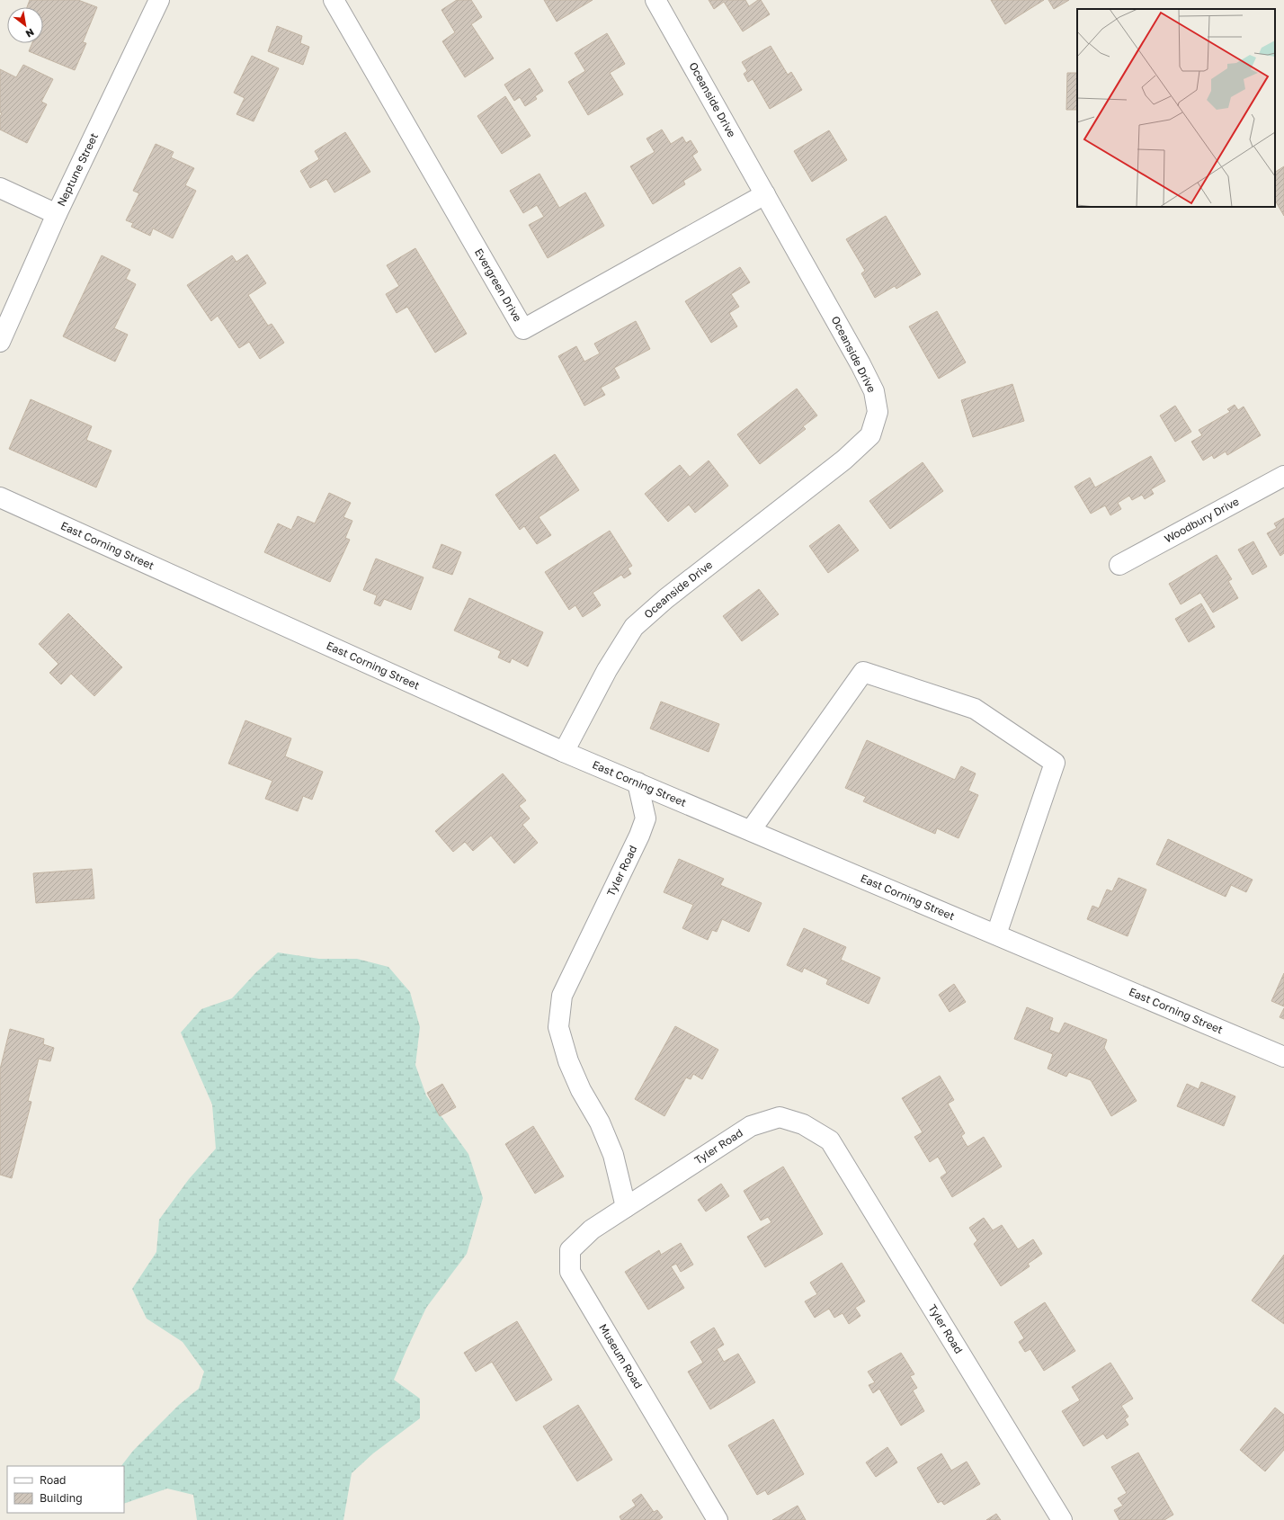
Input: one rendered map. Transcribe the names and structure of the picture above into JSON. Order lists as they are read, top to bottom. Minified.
{"streets":{"street":["Oceanside Drive","Neptune Street","Evergreen Drive","Woodbury Drive","East Corning Street","Tyler Road","Museum Road"]},"crossings":[["Oceanside Drive","Evergreen Drive"],["Oceanside Drive","East Corning Street"],["East Corning Street","Tyler Road"],["Tyler Road","Museum Road"]],"legend":["Road","Building"],"north":"bottom right"}
